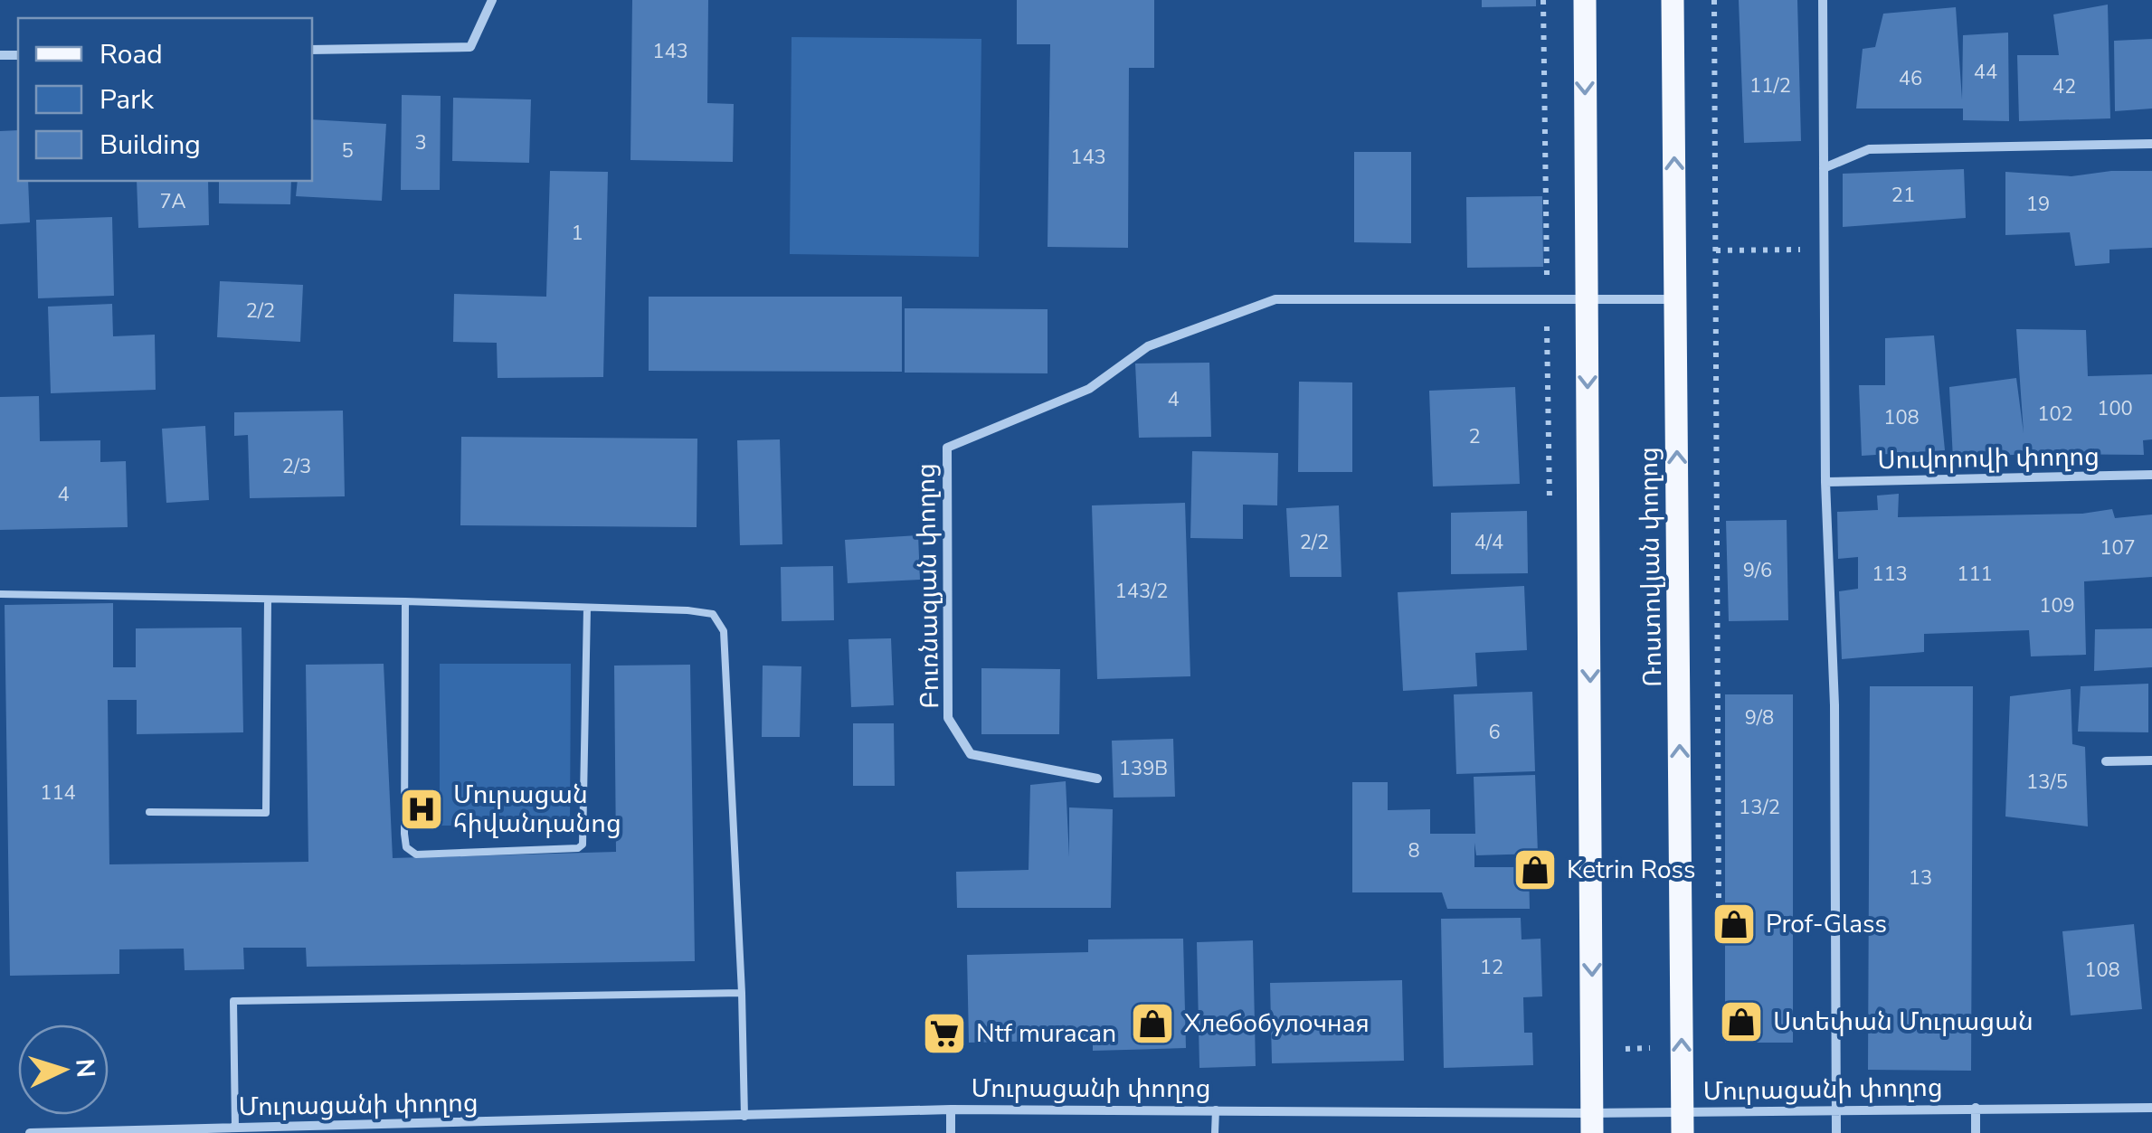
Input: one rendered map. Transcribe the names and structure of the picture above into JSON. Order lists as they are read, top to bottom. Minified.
{"streets":{"main road":["Ռոստովյան փողոց"],"street":["Սուվորովի փողոց","Բուռնազյան փողոց","Մուրացանի փողոց"]},"crossings":[["Ռոստովյան փողոց","Բուռնազյան փողոց"],["Ռոստովյան փողոց","Մուրացանի փողոց"]],"places":{"hospital":["Մուրացան հիվանդանոց"],"shop":["Ketrin Ross","Prof-Glass","Ստեփան Մուրացան","Хлебобулочная"],"supermarket":["Ntf muracan"]},"house_numbers":["143","44","46","11/2","42","3","5","143","21","7A","19","1","2/2","4","100","102","108","2","2/3","4","2/2","4/4","107","9/6","113","111","143/2","109","9/8","6","139B","13/5","114","13/2","8","13","12","108"],"legend":["Road","Park","Building"],"north":"right"}
